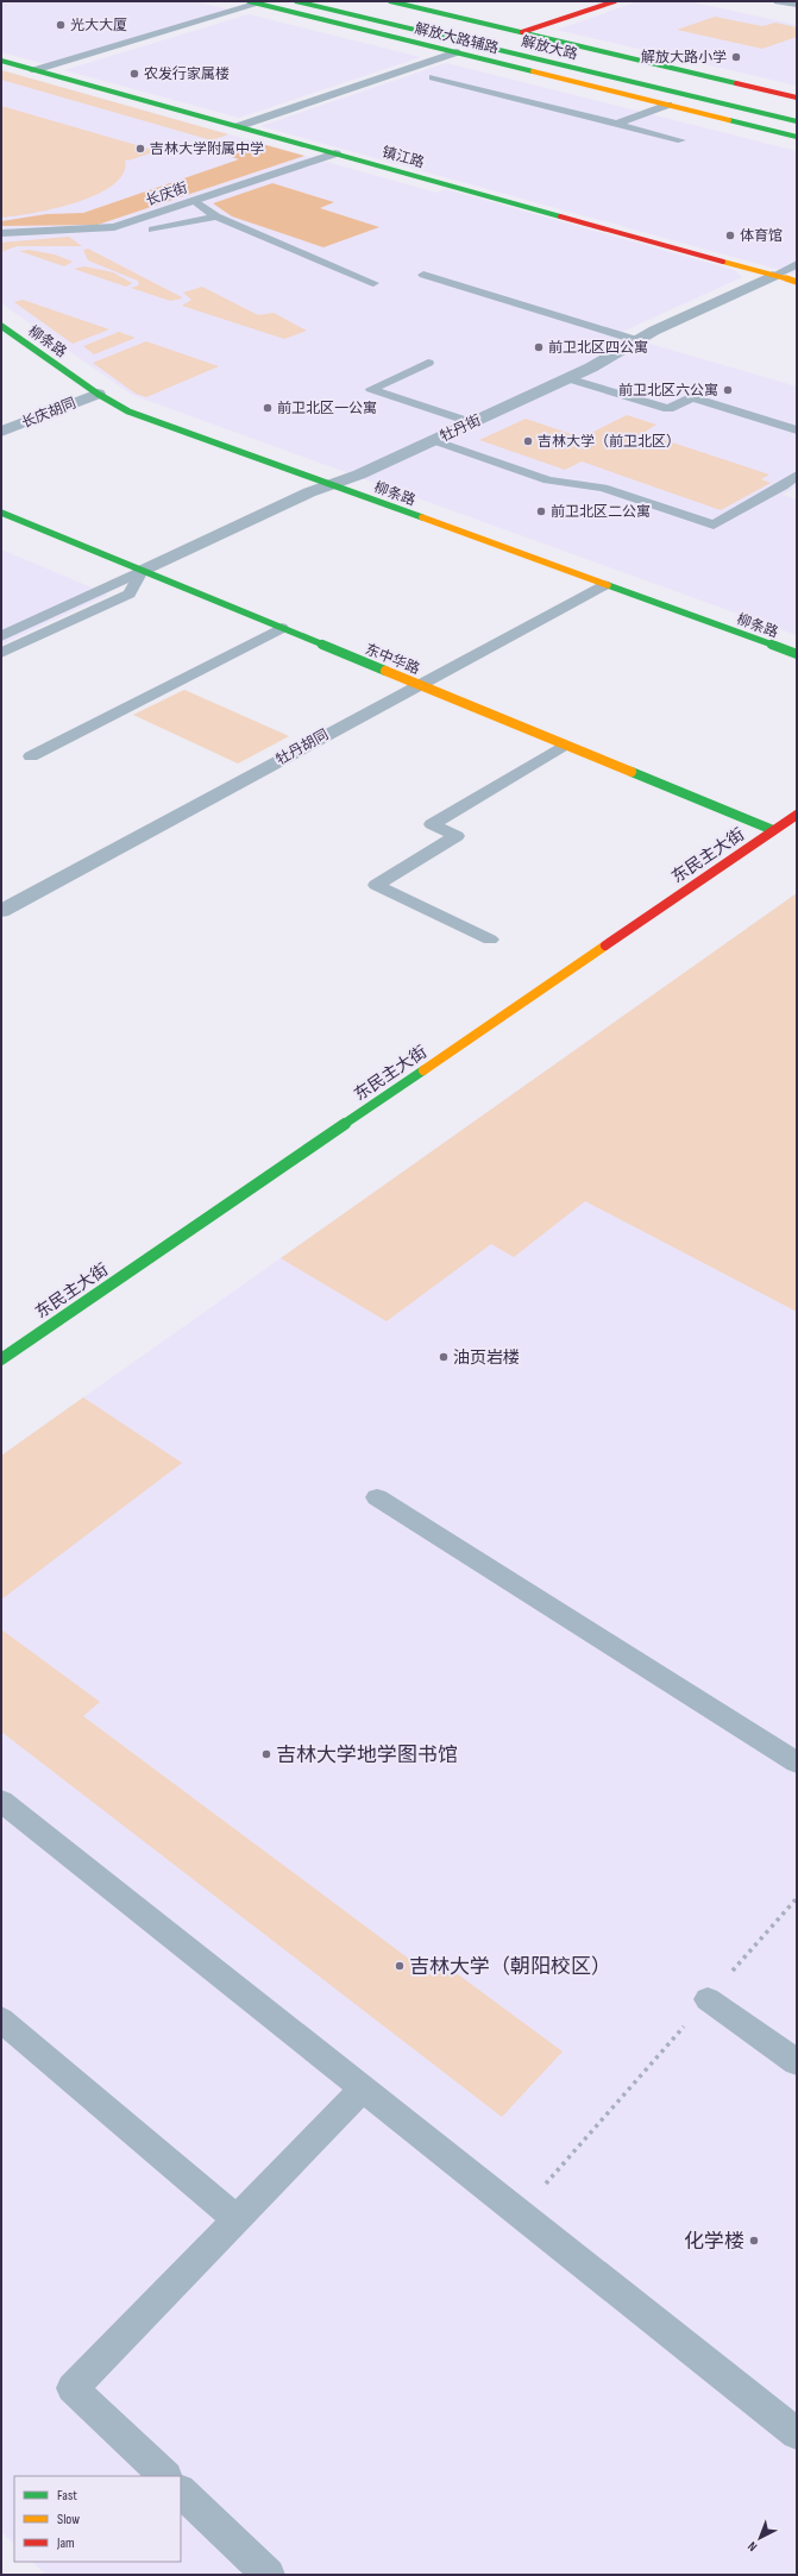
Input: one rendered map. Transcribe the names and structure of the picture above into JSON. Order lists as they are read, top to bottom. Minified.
{"streets":{"street":["解放大路辅路","解放大路","镇江路","长庆街","柳条路","长庆胡同","牡丹街","东中华路","牡丹胡同","东民主大街"]},"crossings":[["镇江路","长庆街"],["镇江路","牡丹街"],["柳条路","长庆胡同"],["柳条路","牡丹街"],["柳条路","牡丹胡同"],["牡丹街","东中华路"],["东中华路","牡丹胡同"],["东中华路","东民主大街"]],"places":["光大大厦","解放大路小学","农发行家属楼","吉林大学附属中学","体育馆","前卫北区四公寓","前卫北区六公寓","前卫北区一公寓","吉林大学（前卫北区）","前卫北区二公寓","油页岩楼","吉林大学地学图书馆","吉林大学（朝阳校区）","化学楼"],"legend":["Fast","Slow","Jam"],"north":"bottom left"}
